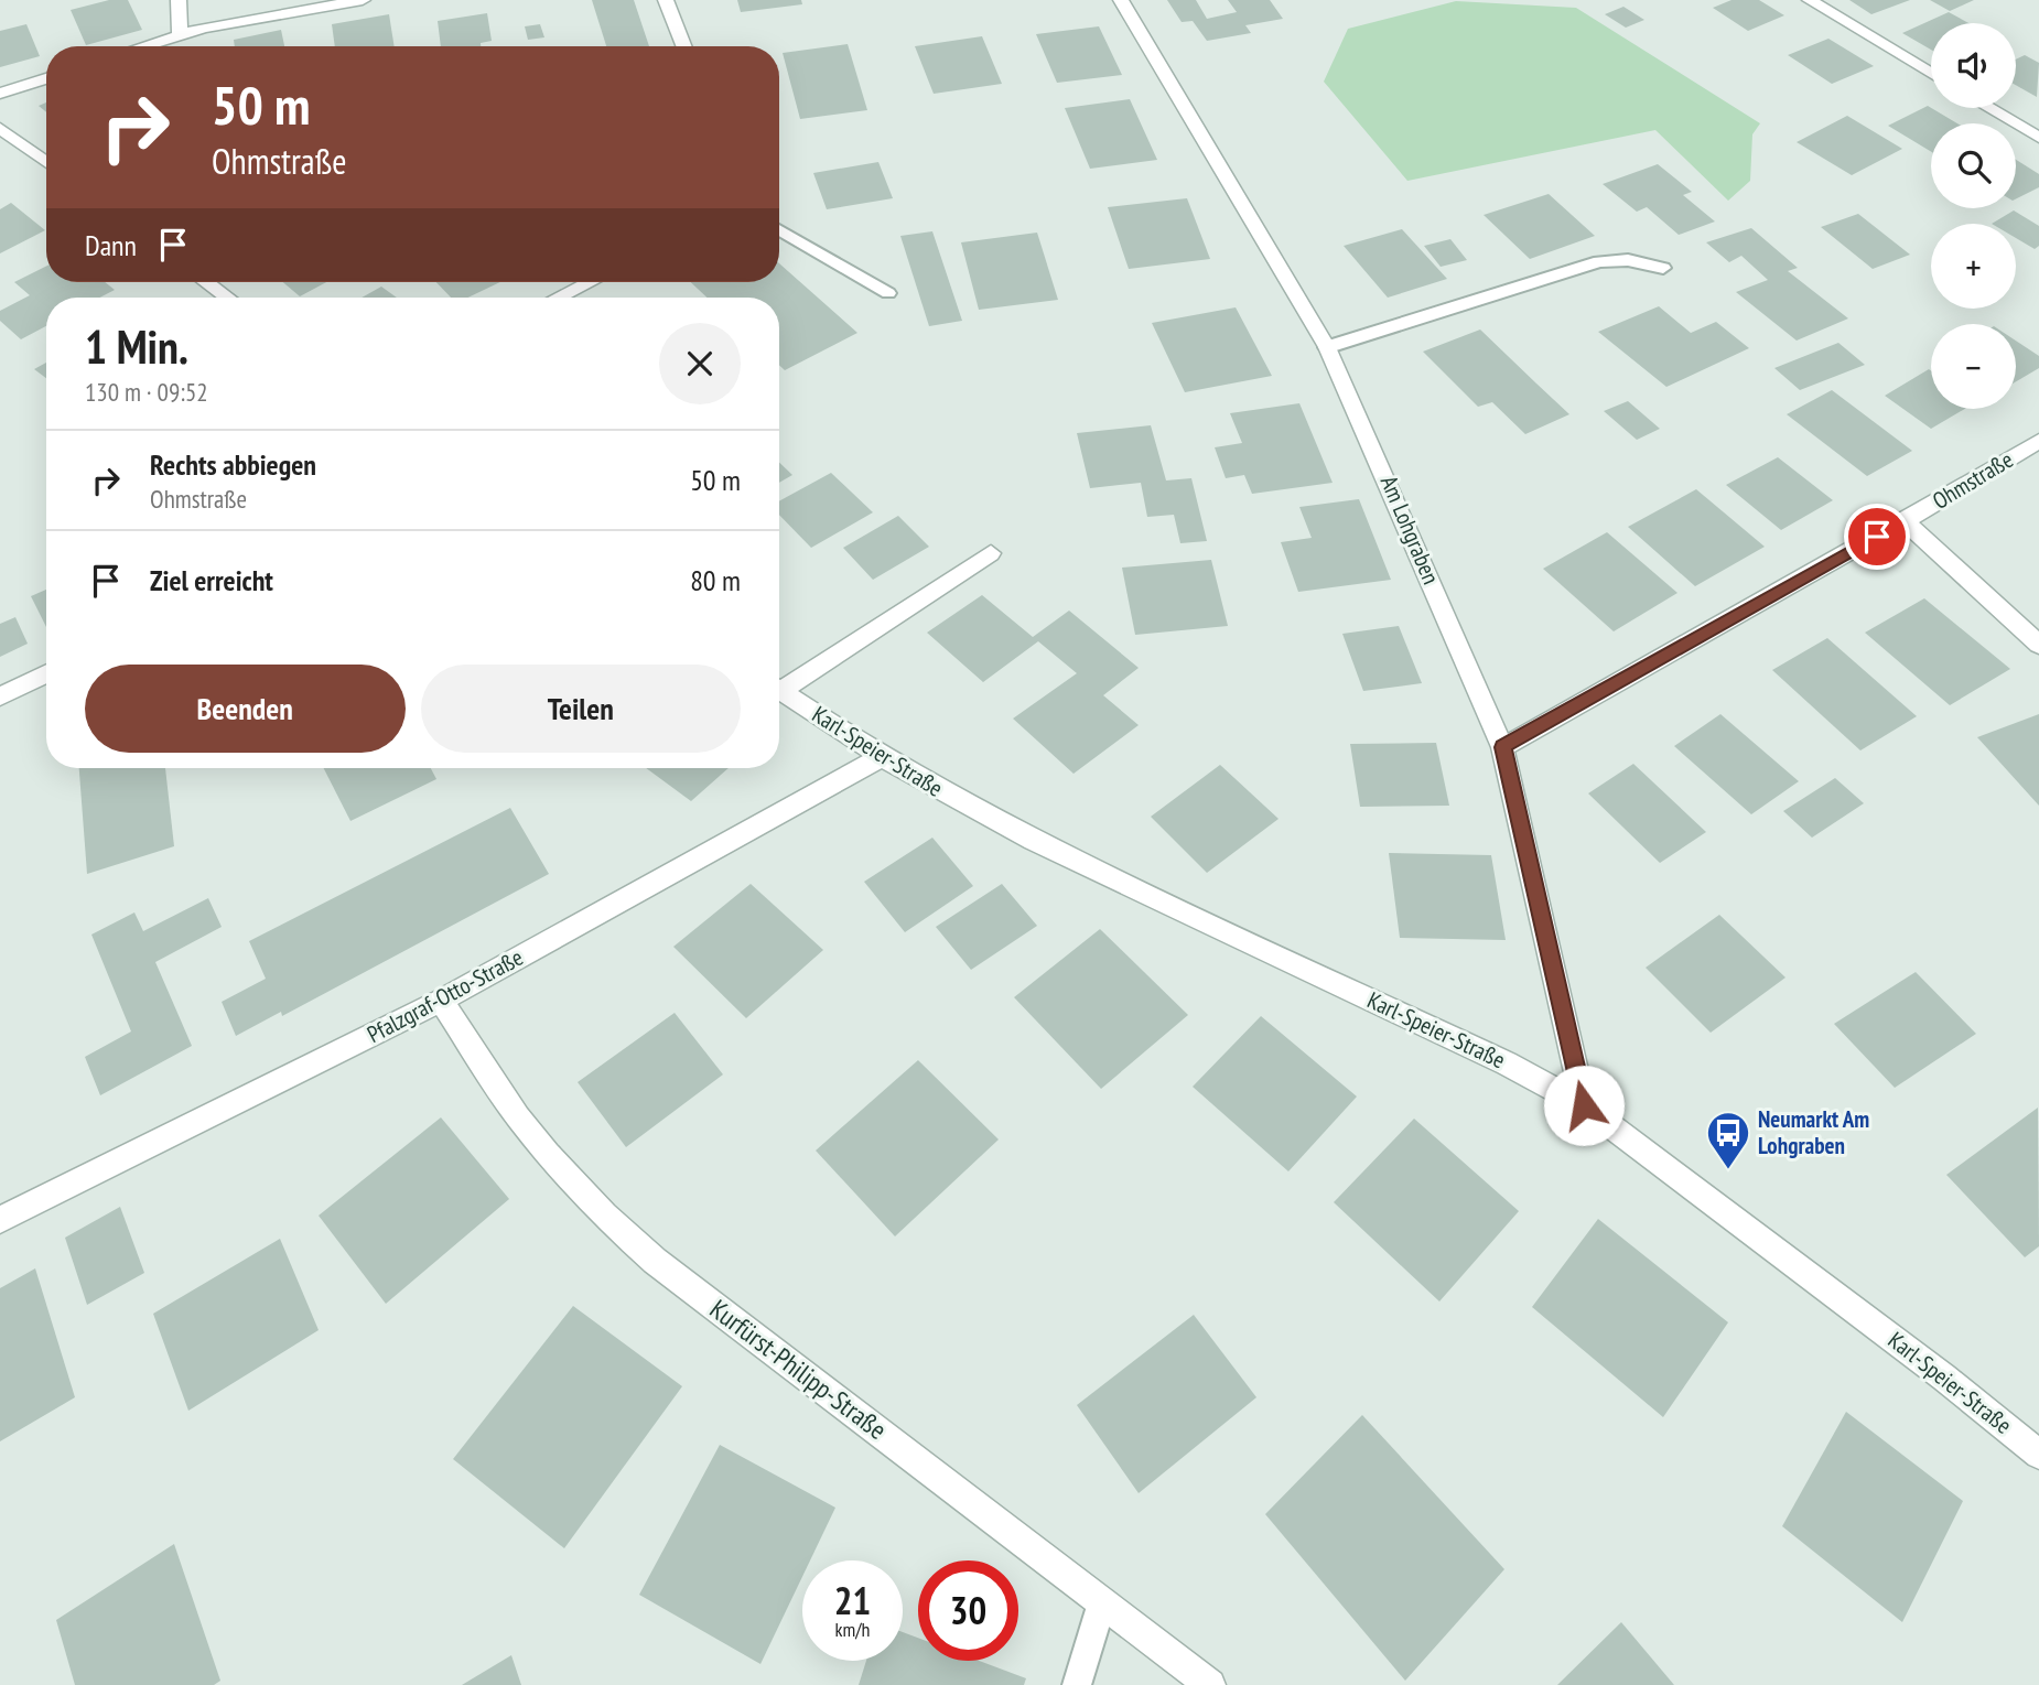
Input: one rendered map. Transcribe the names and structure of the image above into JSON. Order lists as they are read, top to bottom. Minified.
{"streets":{"street":["Ohmstraße","Am Lohgraben","Karl-Speier-Straße","Pfalzgraf-Otto-Straße","Kurfürst-Philipp-Straße"]},"crossings":[["Ohmstraße","Am Lohgraben"],["Am Lohgraben","Karl-Speier-Straße"],["Karl-Speier-Straße","Pfalzgraf-Otto-Straße"],["Pfalzgraf-Otto-Straße","Kurfürst-Philipp-Straße"]],"places":{"bus stop":["Neumarkt Am Lohgraben"]},"page":{"map_buttons":["+","−"],"turn":["50 m","Ohmstraße"],"then":"Dann","heading":["1 Min.","130 m · 09:52"],"list":[{"name":"Rechts abbiegen","note":"Ohmstraße","value":"50 m"},{"name":"Ziel erreicht","value":"80 m"}],"buttons":["Beenden","Teilen"],"speed":"21 km/h","limit":"30"}}
